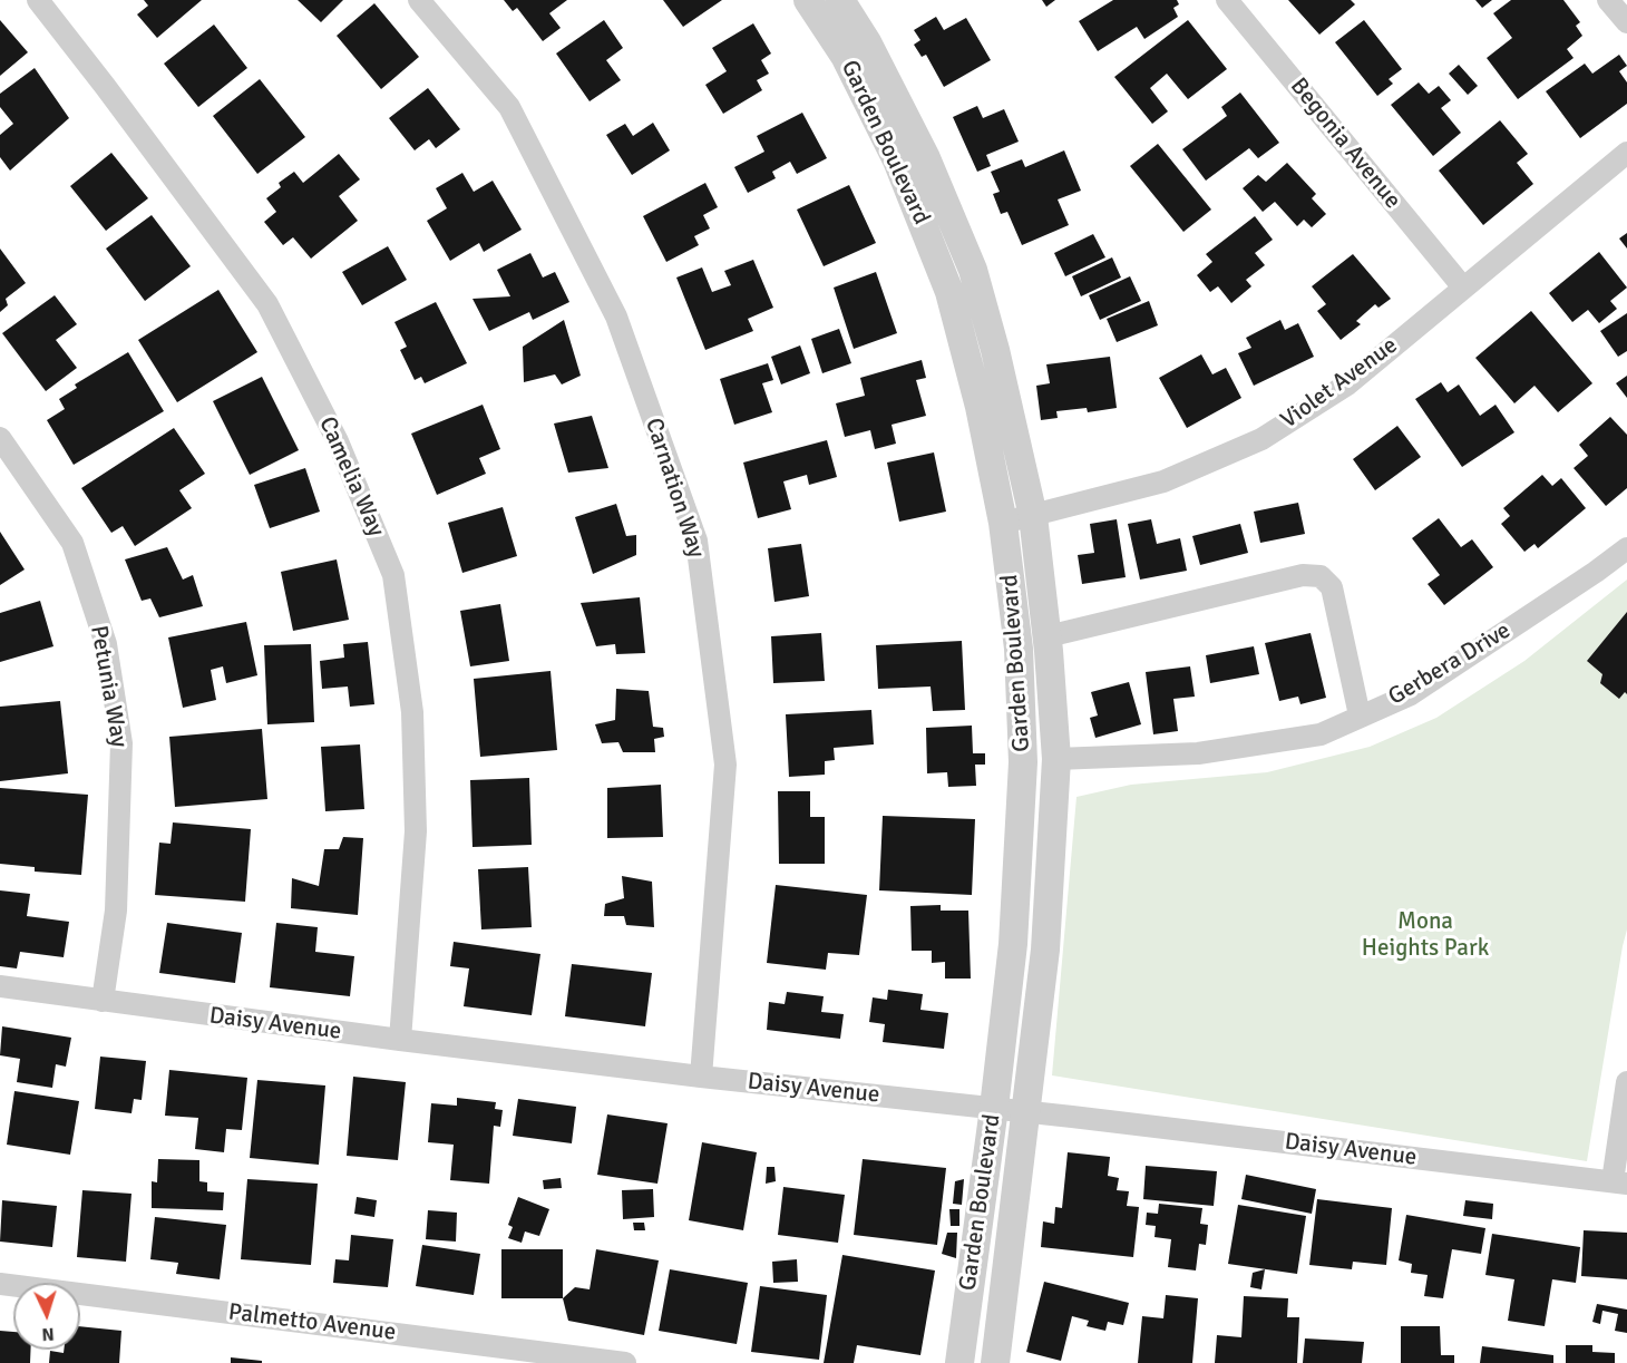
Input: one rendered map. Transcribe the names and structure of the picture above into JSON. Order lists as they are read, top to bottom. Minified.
{"streets":{"street":["Garden Boulevard","Begonia Avenue","Violet Avenue","Camelia Way","Carnation Way","Gerbera Drive","Petunia Way","Daisy Avenue","Palmetto Avenue"]},"crossings":[["Garden Boulevard","Violet Avenue"],["Garden Boulevard","Gerbera Drive"],["Garden Boulevard","Daisy Avenue"],["Begonia Avenue","Violet Avenue"],["Camelia Way","Daisy Avenue"],["Carnation Way","Daisy Avenue"],["Petunia Way","Daisy Avenue"]],"parks":["Mona Heights Park"],"north":"bottom"}
